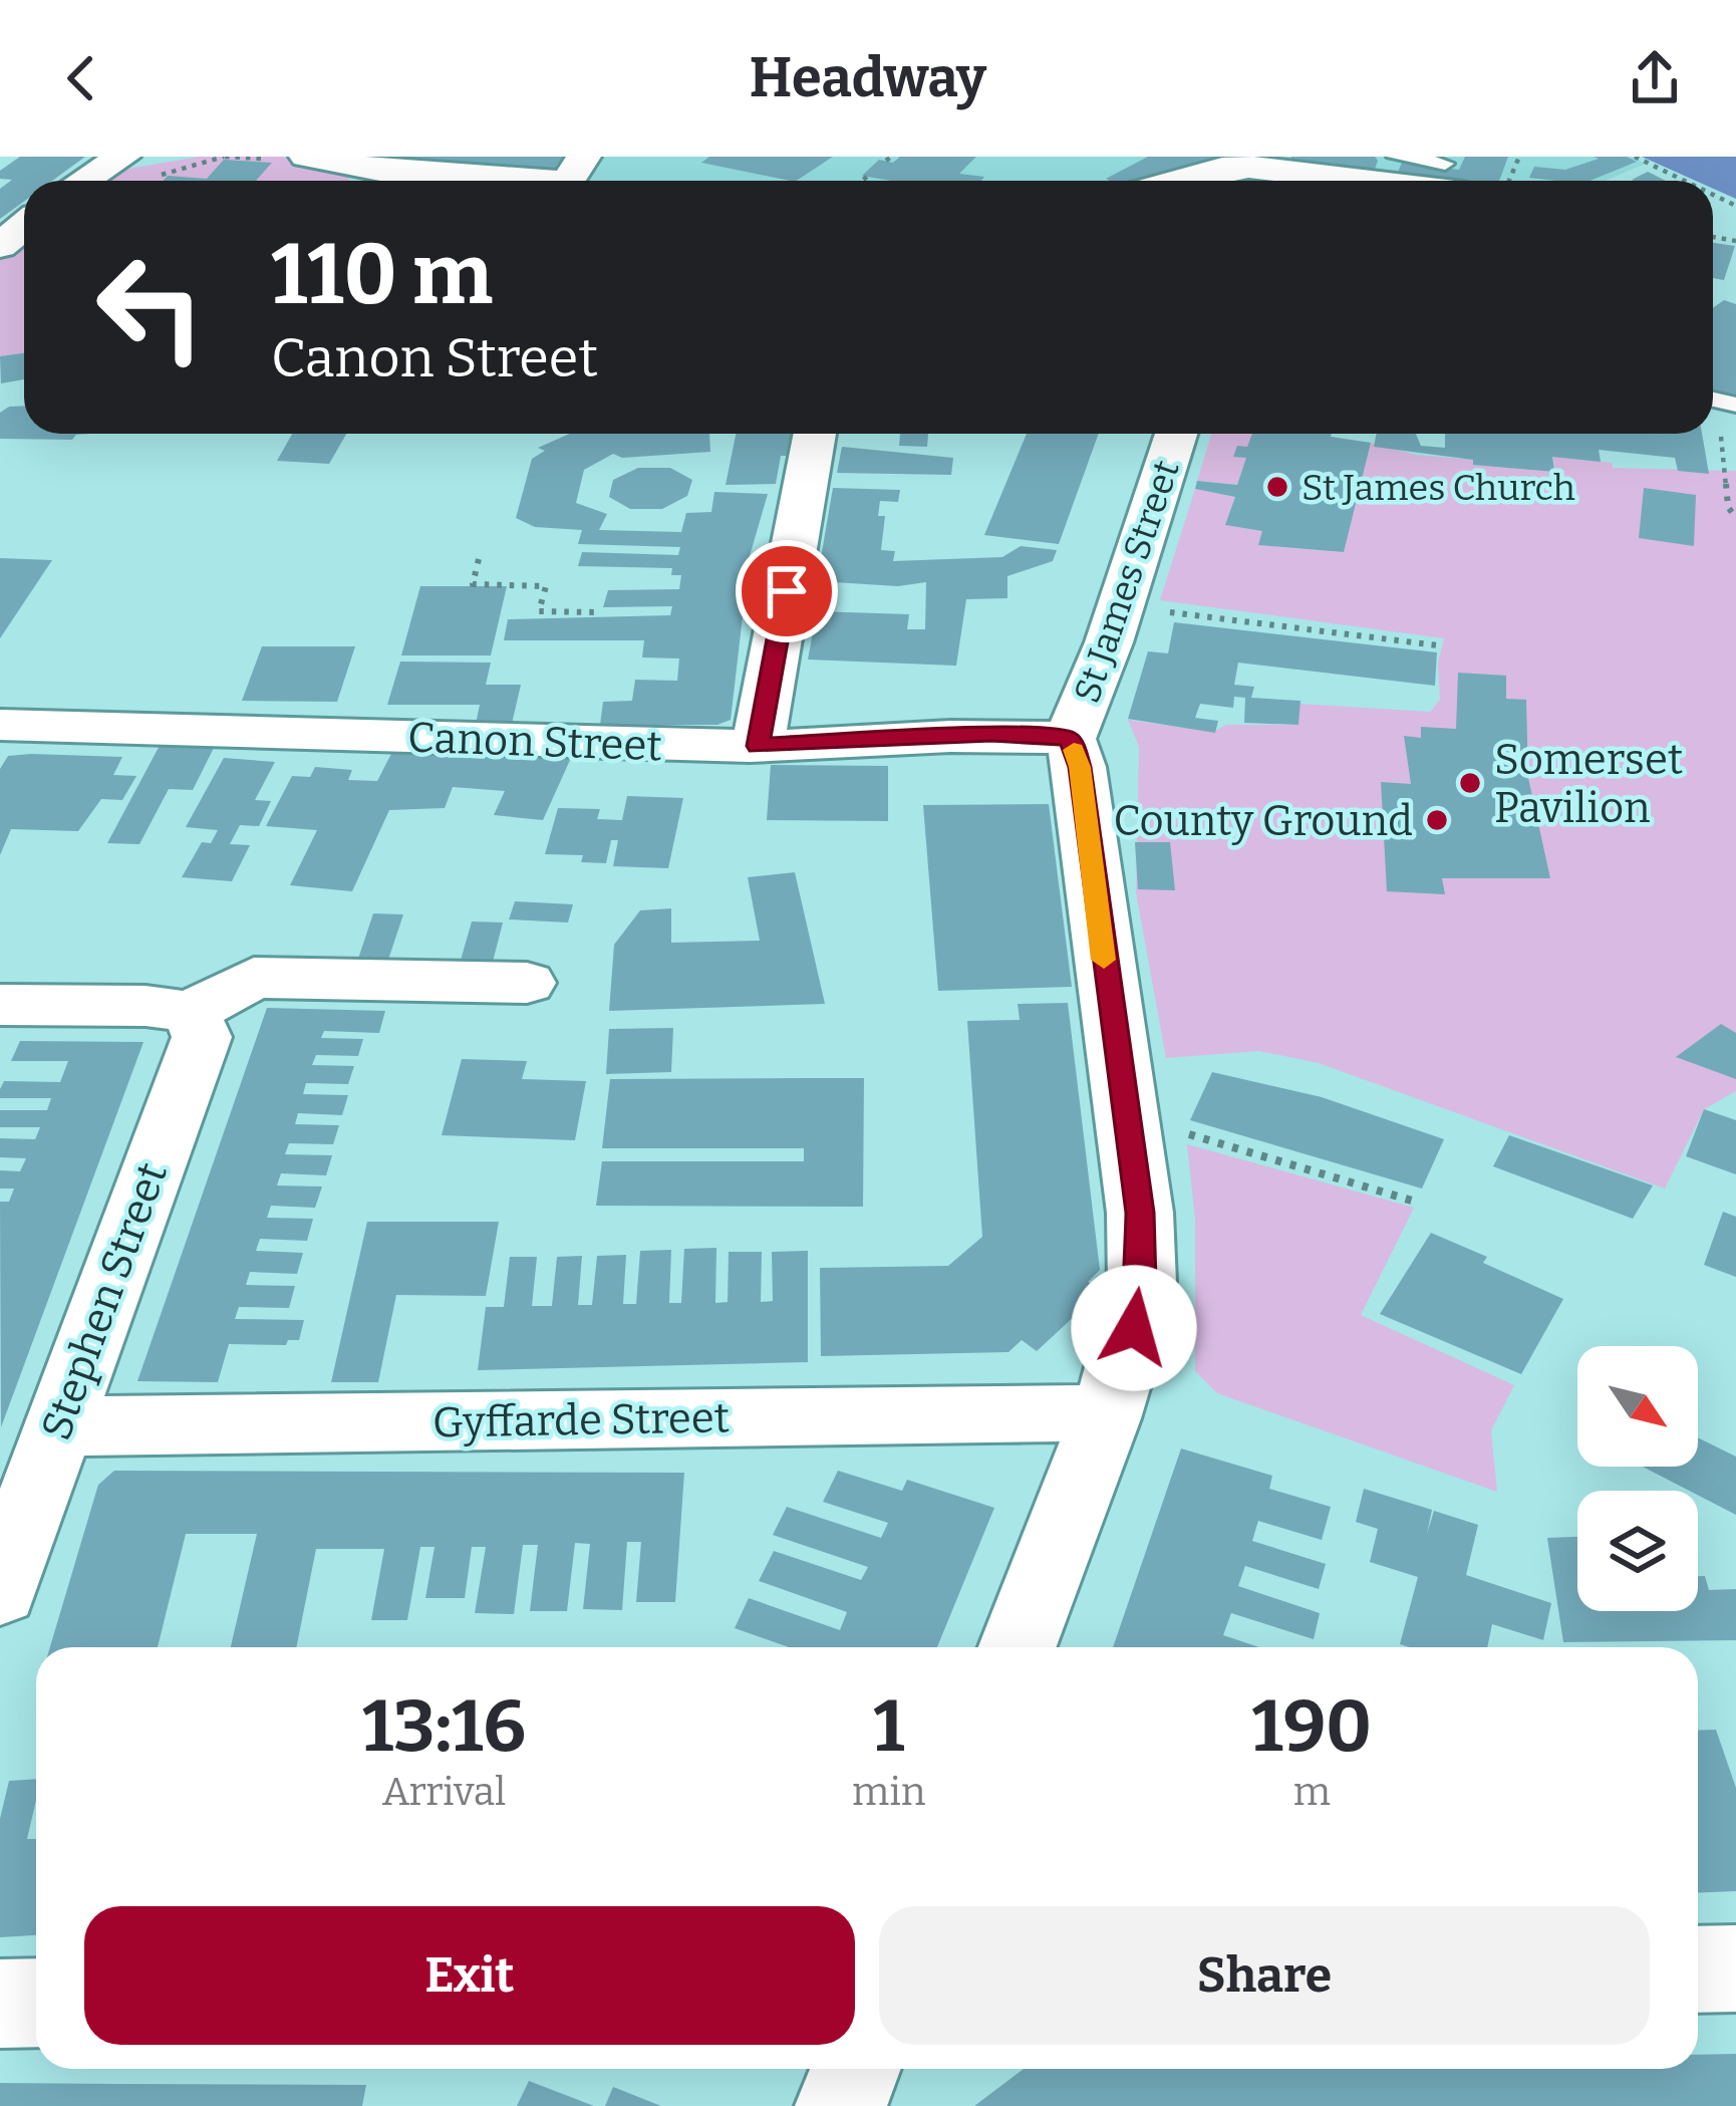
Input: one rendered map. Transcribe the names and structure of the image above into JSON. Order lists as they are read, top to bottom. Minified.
{"streets":{"street":["St James Street","Canon Street","Stephen Street","Gyffarde Street"]},"crossings":[["St James Street","Canon Street"],["Stephen Street","Gyffarde Street"]],"places":["St James Church","Somerset Pavilion","County Ground"],"north":"bottom right","page":{"header":"Headway","turn":["110 m","Canon Street"],"eta":["13:16","Arrival","1","min","190","m"],"buttons":["Exit","Share"]}}
